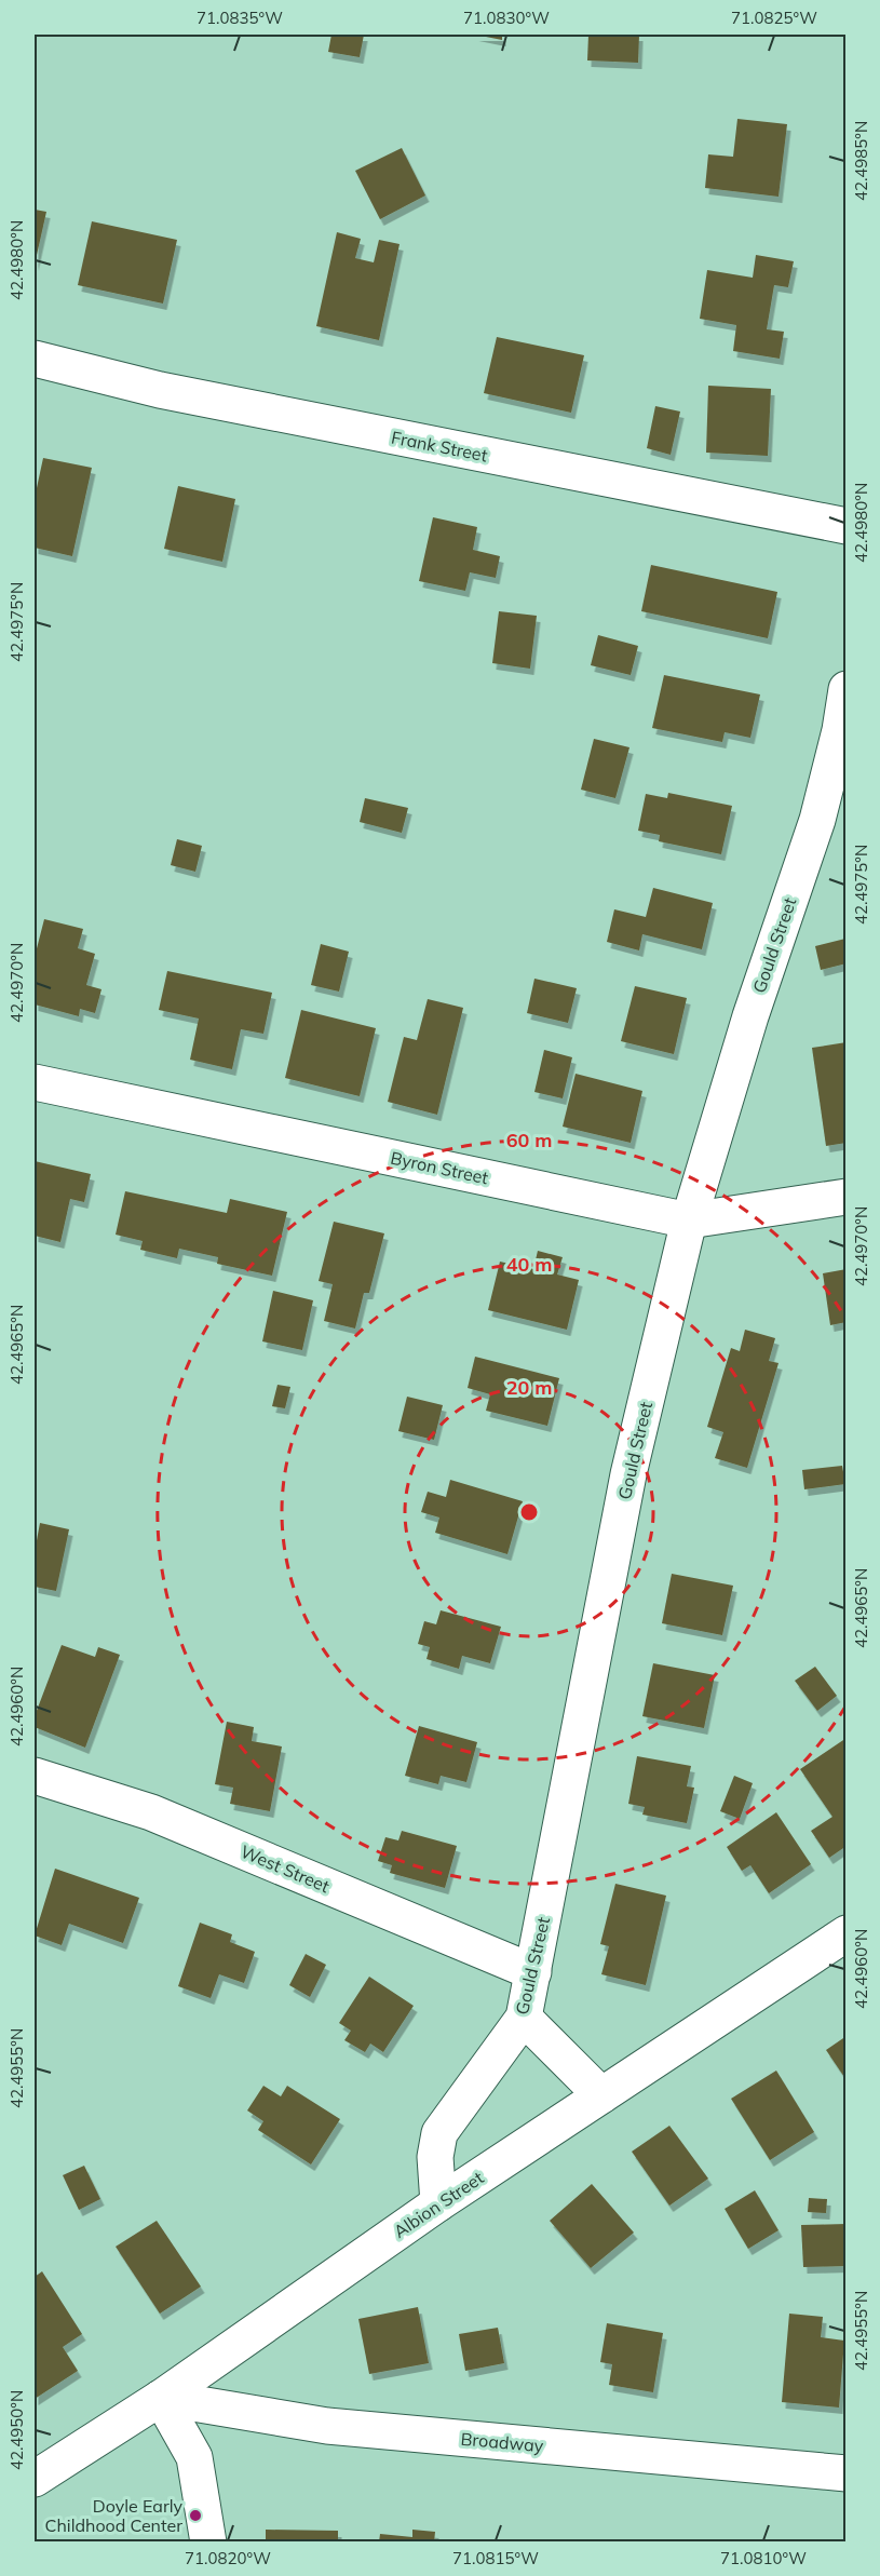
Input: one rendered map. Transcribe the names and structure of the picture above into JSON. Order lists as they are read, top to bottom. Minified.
{"streets":{"street":["Frank Street","Gould Street","Byron Street","West Street","Albion Street","Broadway"]},"crossings":[["Gould Street","Byron Street"],["Gould Street","West Street"],["Gould Street","Albion Street"],["Albion Street","Broadway"]],"places":["Doyle Early Childhood Center"],"coordinates":["71.0835°W","71.0830°W","71.0825°W","42.4985°N","42.4980°N","42.4975°N","42.4970°N","42.4965°N","42.4960°N","42.4955°N","42.4950°N","71.0820°W","71.0815°W","71.0810°W"],"rings":["60 m","40 m","20 m"]}
